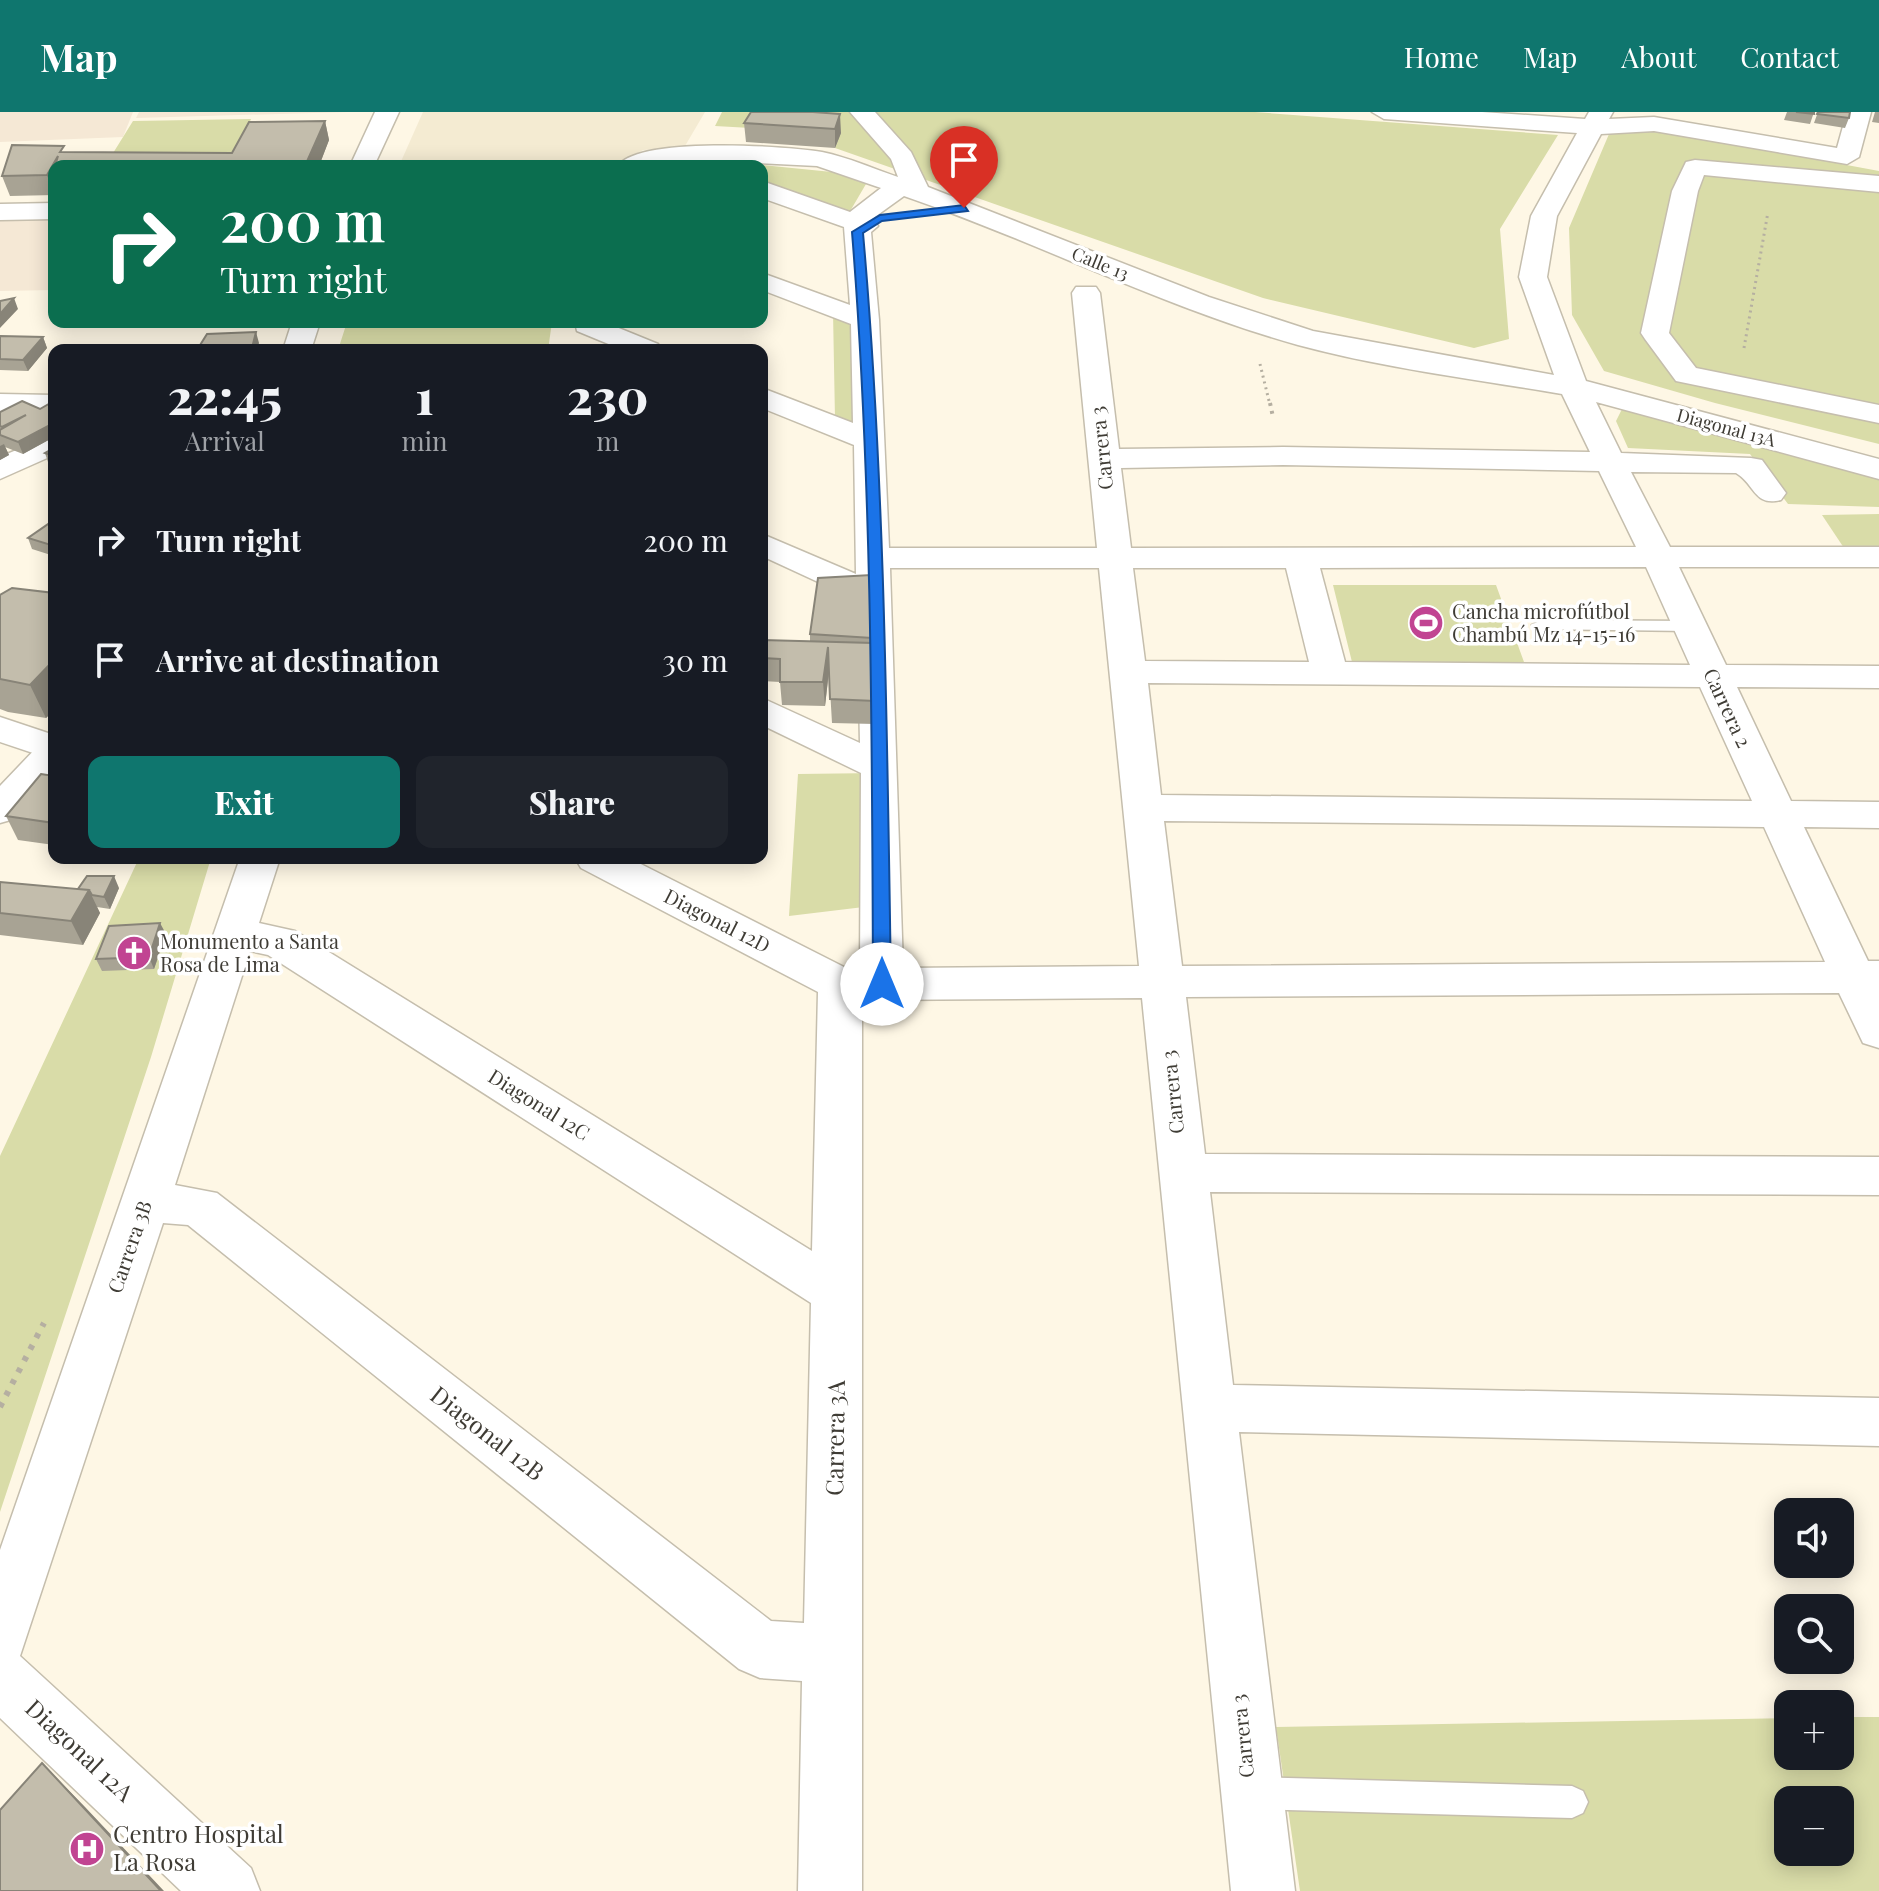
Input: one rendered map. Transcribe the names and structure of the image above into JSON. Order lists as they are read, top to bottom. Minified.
{"streets":{"street":["Calle 13","Diagonal 13A","Carrera 3","Carrera 2","Diagonal 12D","Diagonal 12C","Carrera 3B","Diagonal 12B","Carrera 3A","Diagonal 12A"]},"crossings":[["Calle 13","Diagonal 13A"],["Calle 13","Carrera 2"],["Diagonal 13A","Carrera 2"],["Diagonal 12D","Carrera 3A"],["Diagonal 12C","Carrera 3B"],["Diagonal 12C","Carrera 3A"],["Carrera 3B","Diagonal 12B"],["Diagonal 12B","Carrera 3A"]],"places":{"sports":["Cancha microfútbol Chambú Mz 14-15-16"],"church":["Monumento a Santa Rosa de Lima"],"hospital":["Centro Hospital La Rosa"]},"page":{"header":"Map","nav":["Home","Map","About","Contact"],"turn":["200 m","Turn right"],"eta":["22:45","Arrival","1","min","230","m"],"list":[{"name":"Turn right","value":"200 m"},{"name":"Arrive at destination","value":"30 m"}],"buttons":["Exit","Share"],"map_buttons":["+","−"]}}
